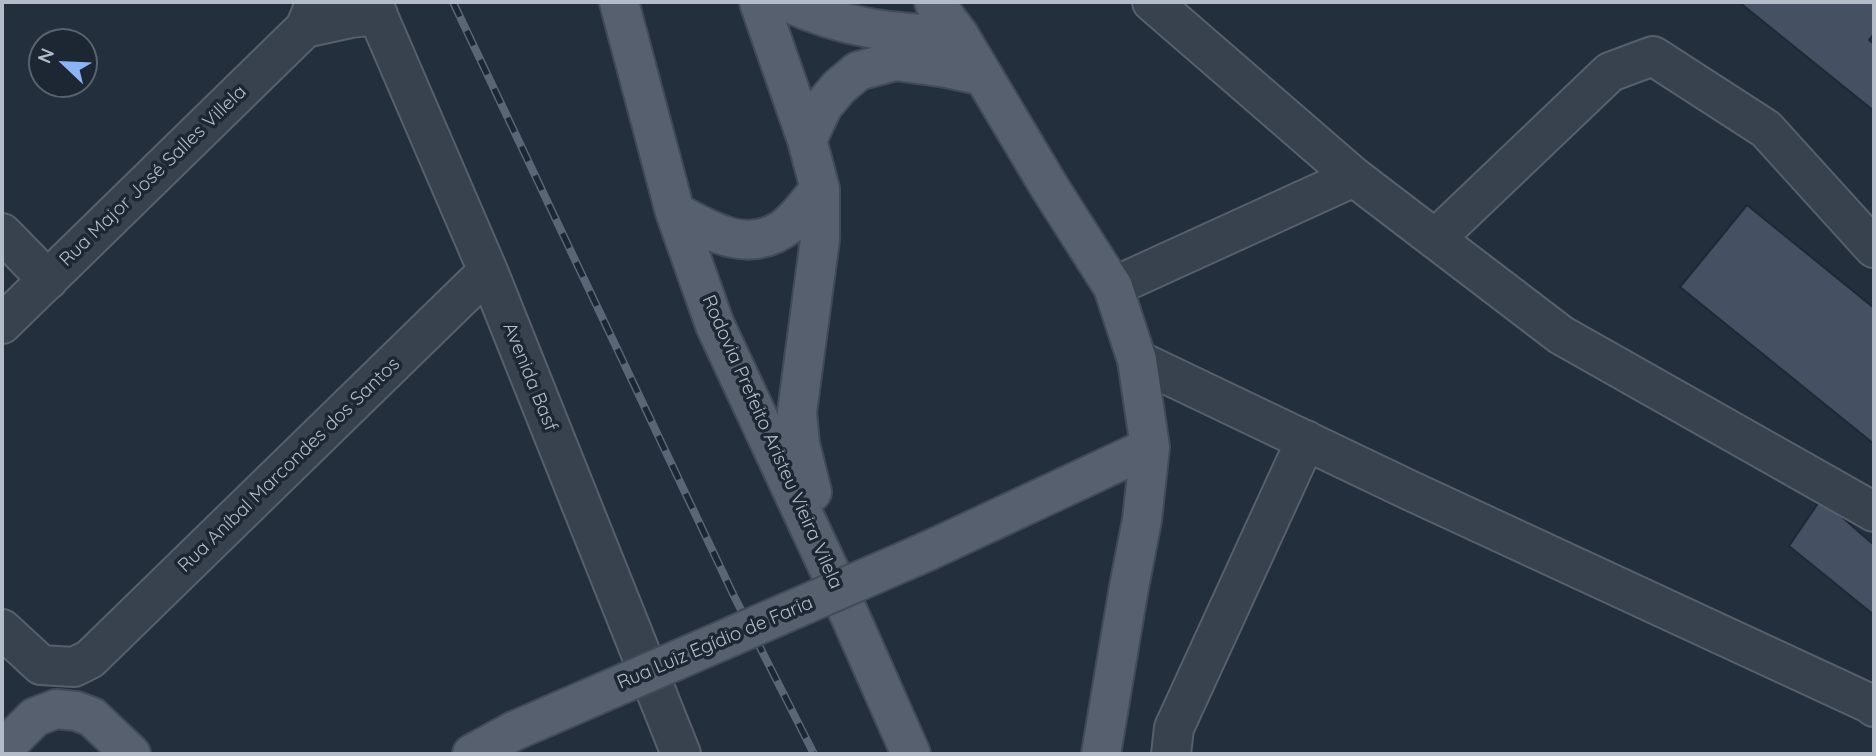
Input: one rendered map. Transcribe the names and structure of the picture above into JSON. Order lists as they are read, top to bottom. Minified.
{"streets":{"main road":["Rodovia Prefeito Aristeu Vieira Vilela","Rua Luiz Egídio de Faria"],"street":["Rua Major José Salles Villela","Avenida Basf","Rua Aníbal Marcondes dos Santos"]},"crossings":[["Avenida Basf","Rua Aníbal Marcondes dos Santos"]],"north":"top left"}
